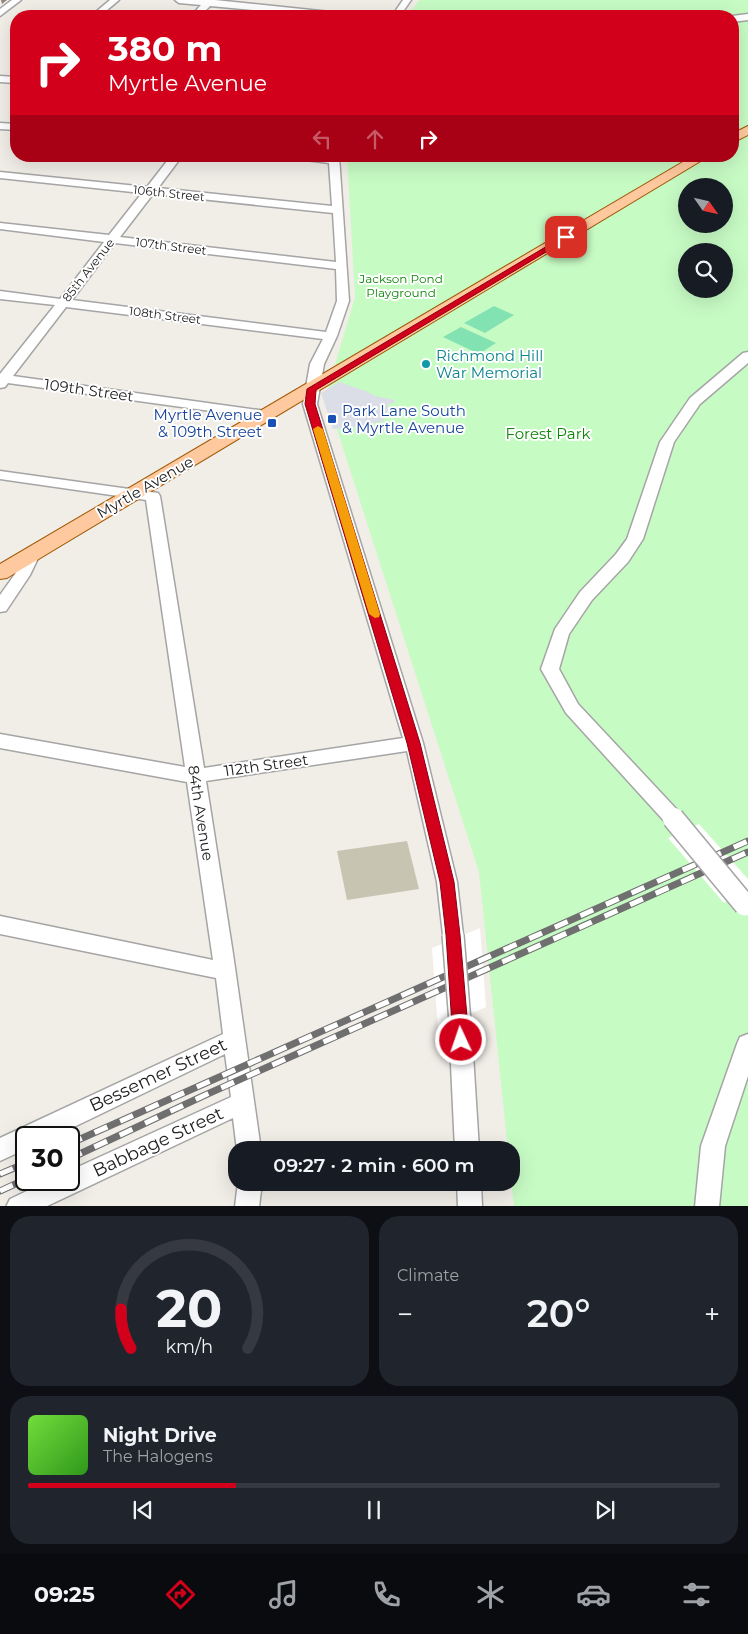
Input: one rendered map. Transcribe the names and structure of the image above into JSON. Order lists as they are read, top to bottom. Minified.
{"streets":{"main road":["Myrtle Avenue"],"street":["106th Street","107th Street","85th Avenue","108th Street","109th Street","112th Street","84th Avenue","Bessemer Street","Babbage Street"]},"crossings":[["106th Street","85th Avenue"],["107th Street","85th Avenue"],["85th Avenue","108th Street"],["85th Avenue","109th Street"],["109th Street","Myrtle Avenue"],["Myrtle Avenue","84th Avenue"],["112th Street","84th Avenue"],["84th Avenue","Bessemer Street"],["84th Avenue","Babbage Street"]],"parks":["Jackson Pond Playground","Forest Park"],"places":{"other":["Richmond Hill War Memorial"],"transit":["Park Lane South & Myrtle Avenue","Myrtle Avenue & 109th Street"]},"north":"bottom right","page":{"turn":["380 m","Myrtle Avenue"],"limit":"30","trip":"09:27 · 2 min · 600 m","tile":"Climate","heat":["−","20°","+"],"song":["Night Drive","The Halogens"],"tabs":"09:25","gauge":["20","km/h"]}}
